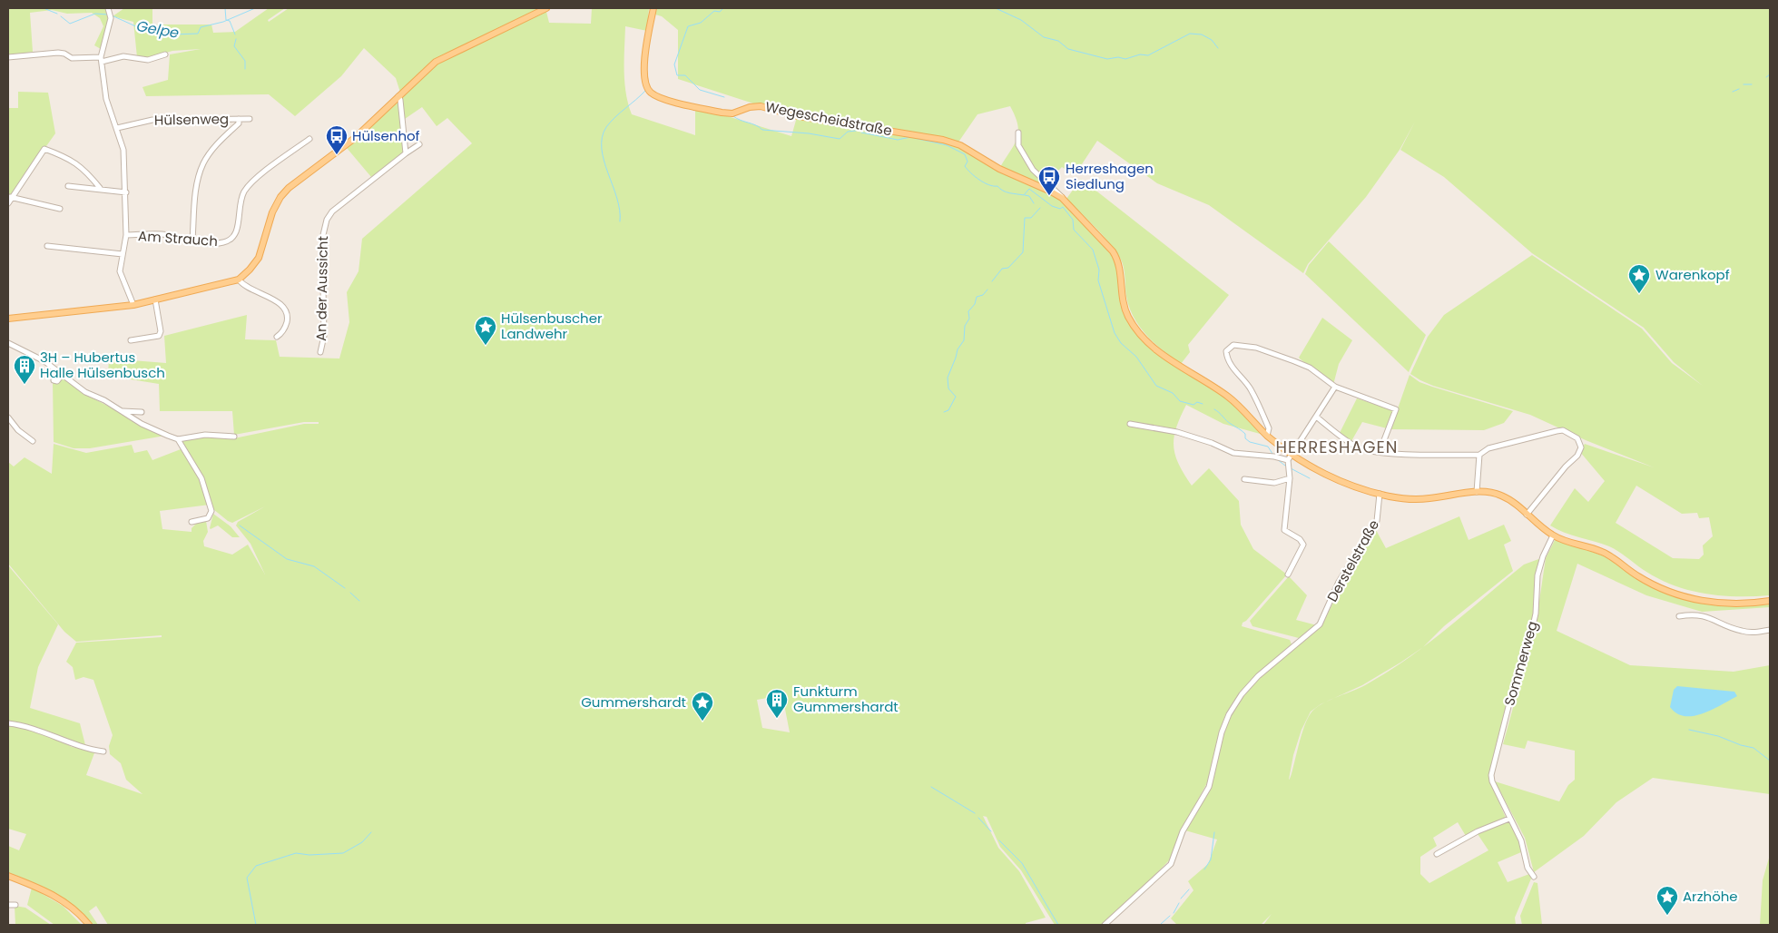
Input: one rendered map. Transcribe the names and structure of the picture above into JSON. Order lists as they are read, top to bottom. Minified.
{"streets":{"main road":["Wegescheidstraße"],"street":["Hülsenweg","Am Strauch","An der Aussicht","Derstelstraße","Sommerweg"]},"crossings":[["Wegescheidstraße","Derstelstraße"],["Wegescheidstraße","Sommerweg"],["Hülsenweg","Am Strauch"]],"districts":["HERRESHAGEN"],"water":["Gelpe"],"places":{"bus stop":["Hülsenhof","Herreshagen Siedlung"],"place":["Warenkopf","Hülsenbuscher Landwehr","Gummershardt","Arzhöhe"],"building":["3H – Hubertus Halle Hülsenbusch","Funkturm Gummershardt"]}}
